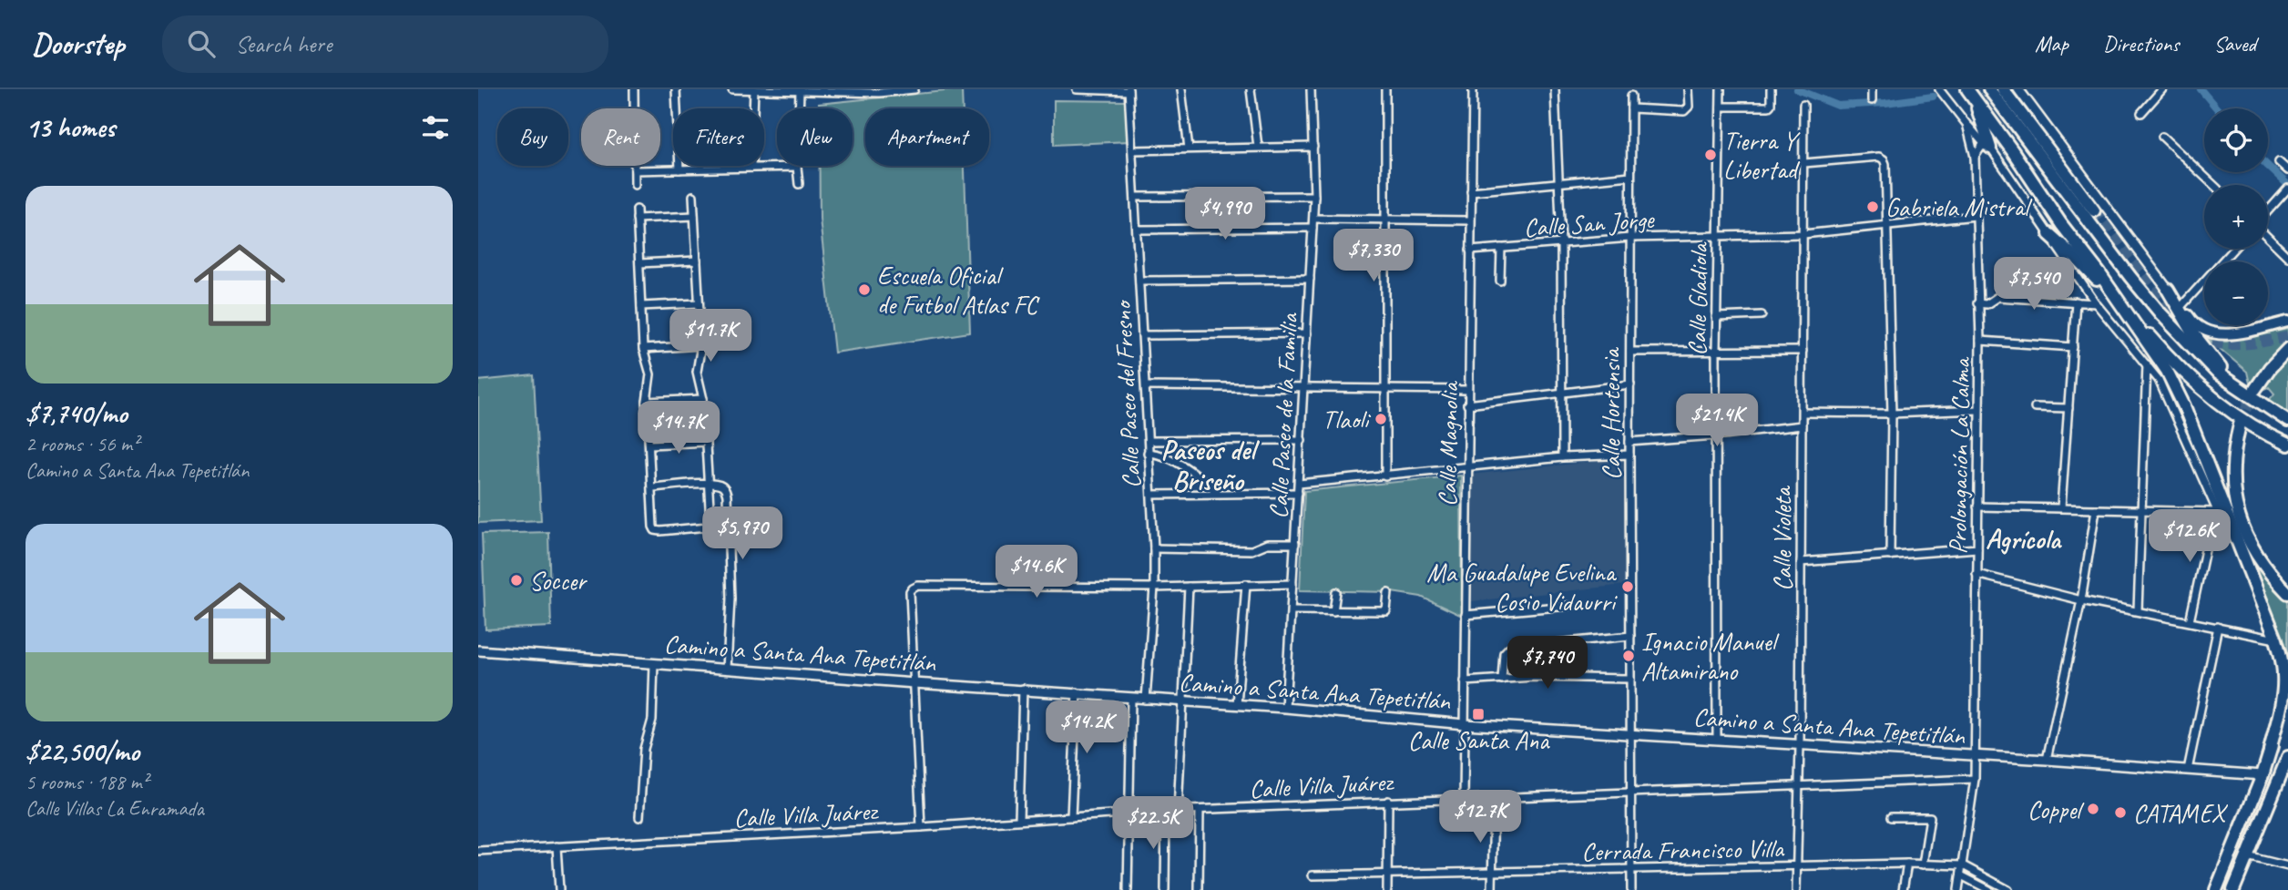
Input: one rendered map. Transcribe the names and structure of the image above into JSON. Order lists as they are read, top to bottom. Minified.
{"streets":{"street":["Calle San Jorge","Calle Gladiola","Calle Paseo del Fresno","Calle Hortensia","Calle Paseo de la Familia","Calle Magnolia","Prolongación La Calma","Calle Violeta","Camino a Santa Ana Tepetitlán","Calle Villa Juárez","Cerrada Francisco Villa"]},"crossings":[["Calle San Jorge","Calle Gladiola"],["Calle San Jorge","Calle Hortensia"],["Calle San Jorge","Calle Magnolia"],["Calle San Jorge","Prolongación La Calma"],["Calle San Jorge","Calle Violeta"],["Calle Gladiola","Camino a Santa Ana Tepetitlán"],["Calle Paseo del Fresno","Camino a Santa Ana Tepetitlán"],["Calle Hortensia","Camino a Santa Ana Tepetitlán"],["Calle Hortensia","Calle Villa Juárez"],["Calle Hortensia","Cerrada Francisco Villa"],["Calle Paseo de la Familia","Camino a Santa Ana Tepetitlán"],["Calle Magnolia","Camino a Santa Ana Tepetitlán"],["Calle Magnolia","Calle Villa Juárez"],["Prolongación La Calma","Camino a Santa Ana Tepetitlán"],["Prolongación La Calma","Calle Villa Juárez"],["Prolongación La Calma","Cerrada Francisco Villa"],["Calle Violeta","Camino a Santa Ana Tepetitlán"],["Calle Violeta","Calle Villa Juárez"],["Calle Violeta","Cerrada Francisco Villa"]],"districts":["Paseos del Briseño","Agrícola"],"places":{"other":["Tierra Y Libertad","Gabriela Mistral","Escuela Oficial de Futbol Atlas FC","Tlaoli","Soccer","Ma Guadalupe Evelina Cosio Vidaurri","Ignacio Manuel Altamirano","Coppel","CATAMEX"],"transit":["Calle Santa Ana"]},"page":{"header":"Doorstep","search":"Search here","nav":["Map","Directions","Saved"],"heading":"13 homes","map_buttons":["+","−"],"chip":["Buy","Rent","Filters","New","Apartment"],"list":[{"name":"$7,740/mo","note":"2 rooms · 56 m² · Camino a Santa Ana Tepetitlán"},{"name":"$22,500/mo","note":"5 rooms · 188 m² · Calle Villas La Enramada"}],"price":["$4,990","$7,330","$7,540","$11.7K","$21.4K","$14.7K","$5,970","$12.6K","$14.6K","$7,740","$14.2K","$12.7K","$22.5K"]}}
